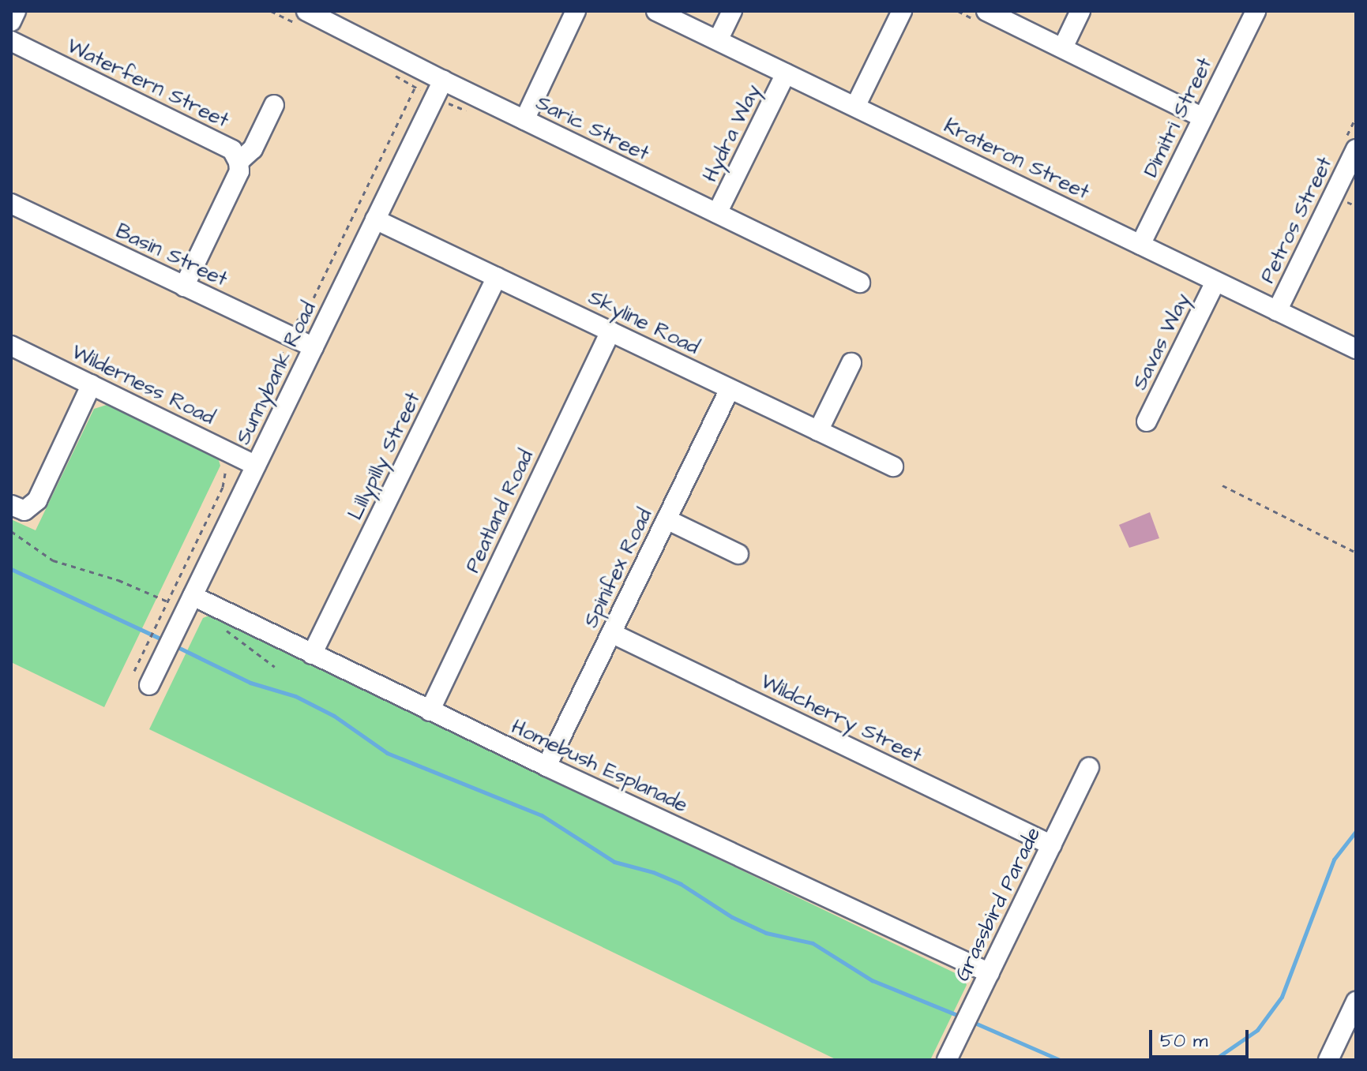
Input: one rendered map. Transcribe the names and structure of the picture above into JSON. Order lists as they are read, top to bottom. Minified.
{"streets":{"street":["Waterfern Street","Dimitri Street","Saric Street","Hydra Way","Krateron Street","Petros Street","Basin Street","Skyline Road","Savas Way","Sunnybank Road","Wilderness Road","Lillypilly Street","Peatland Road","Spinifex Road","Wildcherry Street","Homebush Esplanade","Grassbird Parade"]},"crossings":[["Dimitri Street","Krateron Street"],["Saric Street","Hydra Way"],["Saric Street","Sunnybank Road"],["Hydra Way","Krateron Street"],["Krateron Street","Petros Street"],["Krateron Street","Savas Way"],["Basin Street","Sunnybank Road"],["Skyline Road","Sunnybank Road"],["Skyline Road","Lillypilly Street"],["Skyline Road","Peatland Road"],["Skyline Road","Spinifex Road"],["Sunnybank Road","Wilderness Road"],["Sunnybank Road","Homebush Esplanade"],["Lillypilly Street","Homebush Esplanade"],["Peatland Road","Homebush Esplanade"],["Spinifex Road","Wildcherry Street"],["Spinifex Road","Homebush Esplanade"],["Wildcherry Street","Grassbird Parade"],["Homebush Esplanade","Grassbird Parade"]],"scale_bar":"50 m"}
